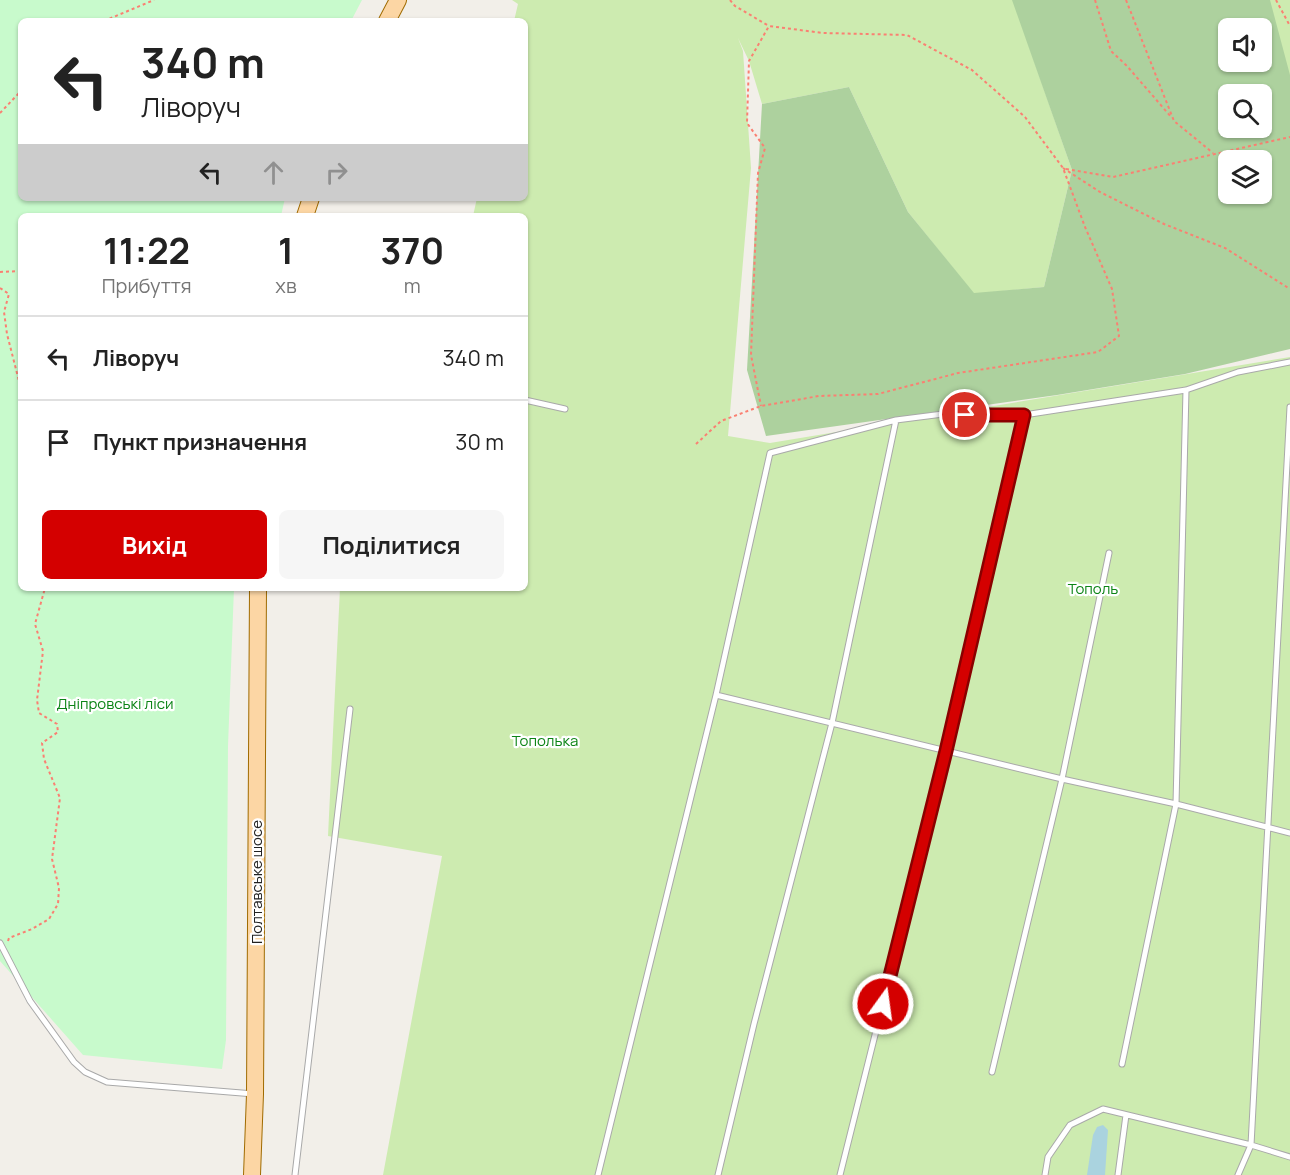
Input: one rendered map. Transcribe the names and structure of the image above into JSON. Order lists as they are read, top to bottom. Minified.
{"streets":{"main road":["Полтавське шосе"]},"parks":["Тополь","Дніпровські ліси","Тополька"],"page":{"turn":["340 m","Ліворуч"],"eta":["11:22","Прибуття","1","хв","370","m"],"list":[{"name":"Ліворуч","value":"340 m"},{"name":"Пункт призначення","value":"30 m"}],"buttons":["Вихід","Поділитися"]}}
